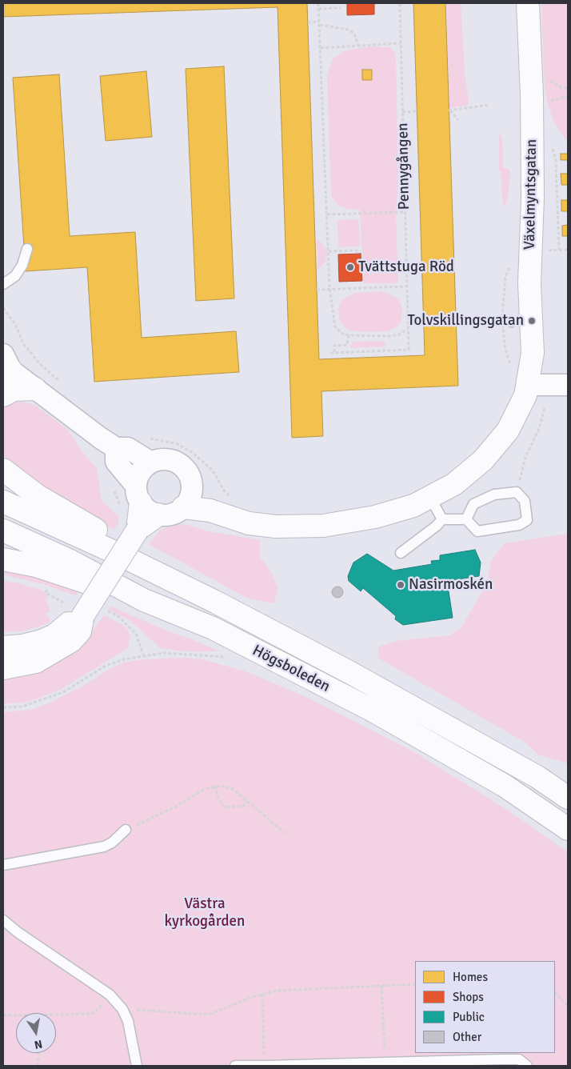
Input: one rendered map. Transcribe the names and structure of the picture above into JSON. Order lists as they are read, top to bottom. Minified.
{"streets":{"main road":["Växelmyntsgatan","Högsboleden"],"path":["Pennygången"]},"parks":["Västra kyrkogården"],"places":["Tvättstuga Röd","Tolvskillingsgatan","Nasirmoskén"],"legend":["Homes","Shops","Public","Other"],"north":"bottom"}
